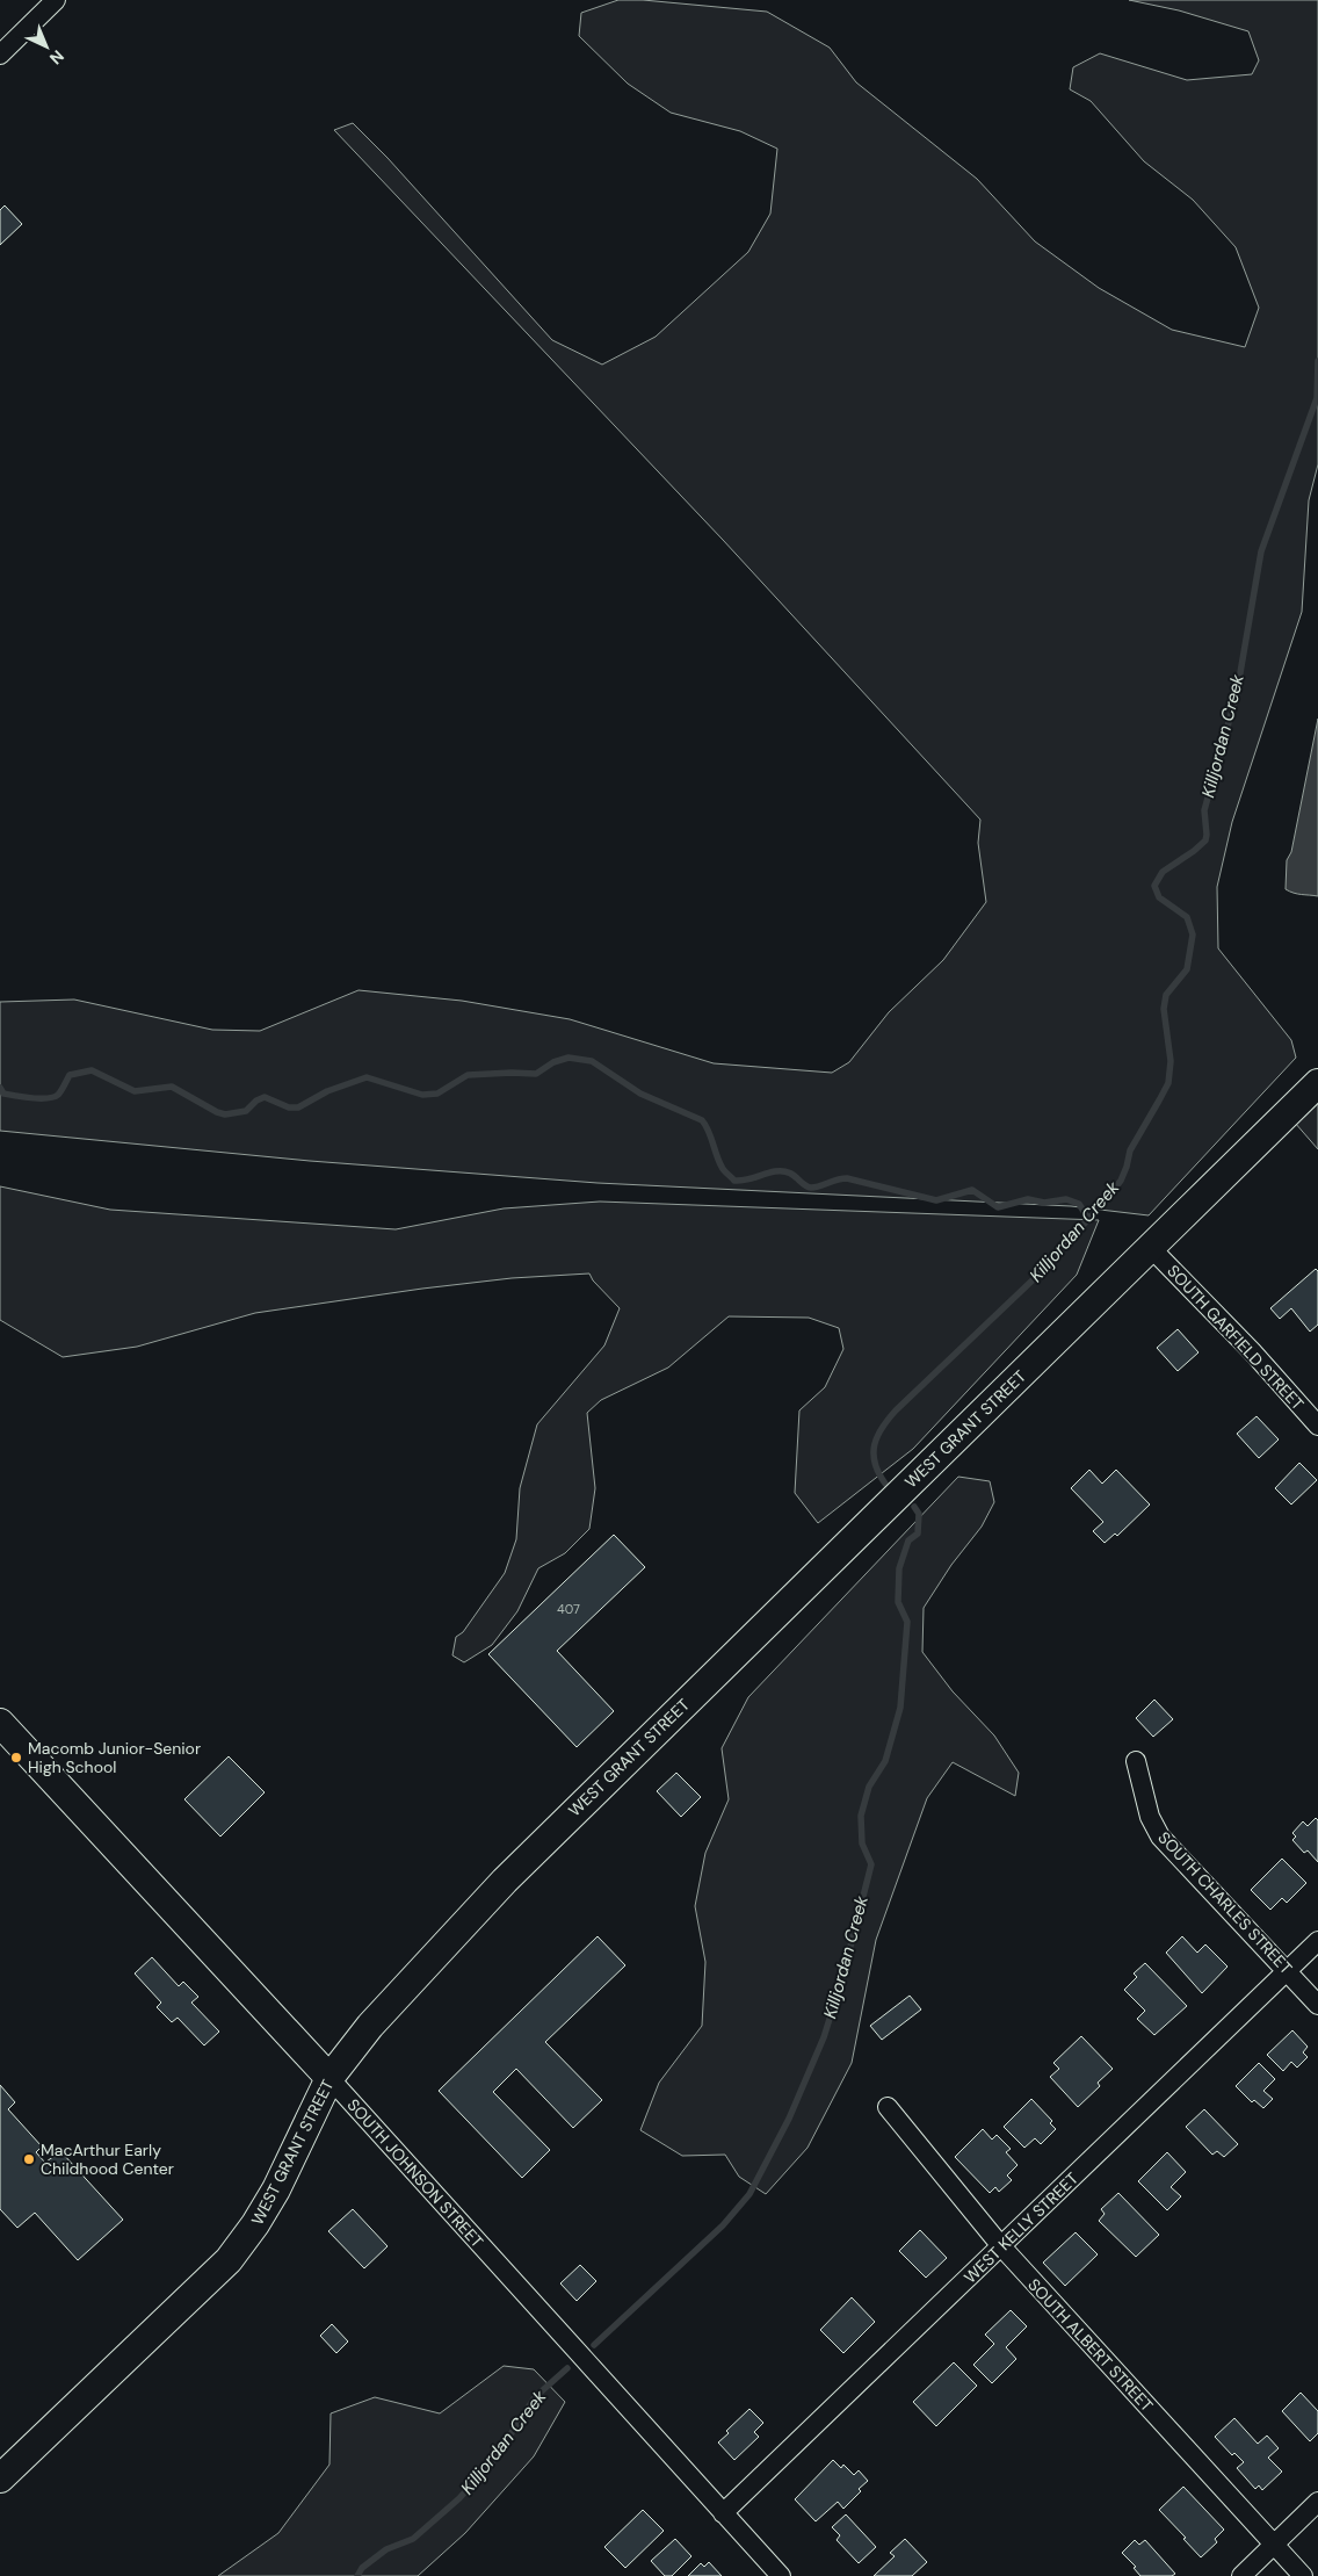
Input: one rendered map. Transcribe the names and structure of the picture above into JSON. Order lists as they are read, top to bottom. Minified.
{"streets":{"main road":["WEST GRANT STREET","SOUTH JOHNSON STREET"],"street":["SOUTH GARFIELD STREET","SOUTH CHARLES STREET","WEST KELLY STREET","SOUTH ALBERT STREET"]},"crossings":[["SOUTH GARFIELD STREET","WEST GRANT STREET"],["WEST GRANT STREET","SOUTH JOHNSON STREET"],["SOUTH CHARLES STREET","WEST KELLY STREET"],["SOUTH JOHNSON STREET","WEST KELLY STREET"],["WEST KELLY STREET","SOUTH ALBERT STREET"]],"water":["Killjordan Creek"],"places":["Macomb Junior-Senior High School","MacArthur Early Childhood Center"],"house_numbers":["407"],"north":"bottom right"}
